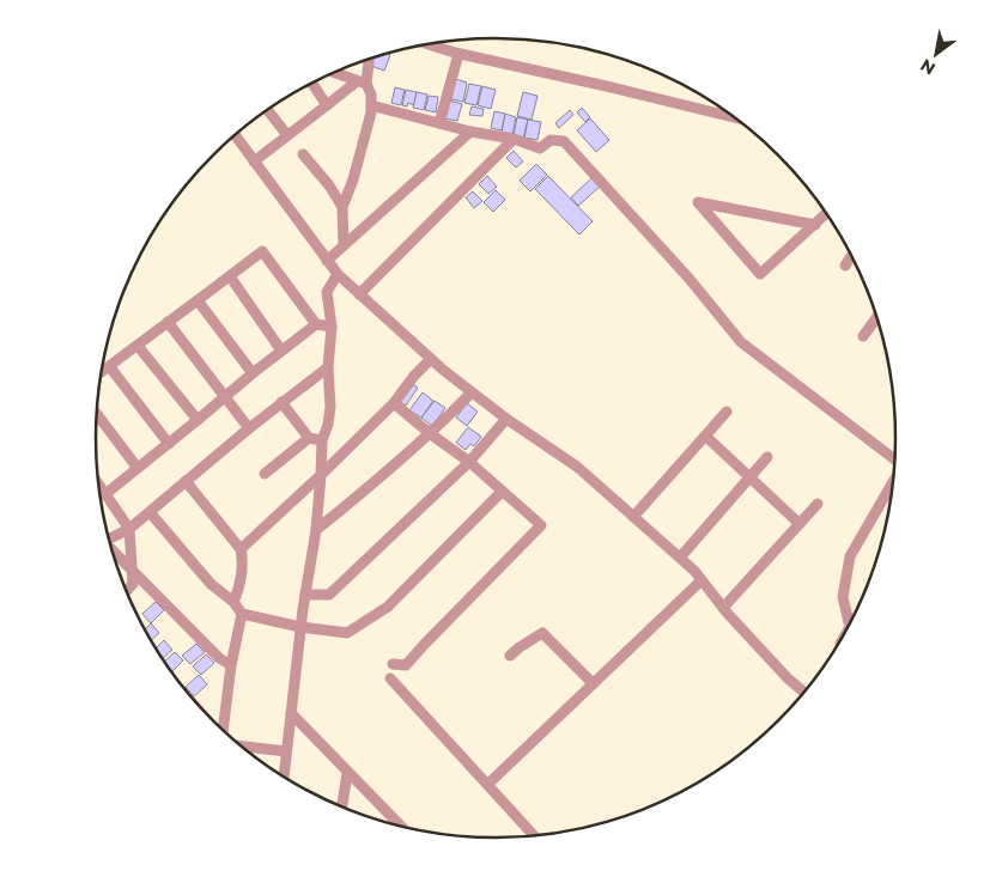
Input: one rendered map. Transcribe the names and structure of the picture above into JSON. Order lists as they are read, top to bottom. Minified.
{"north":"bottom left"}
